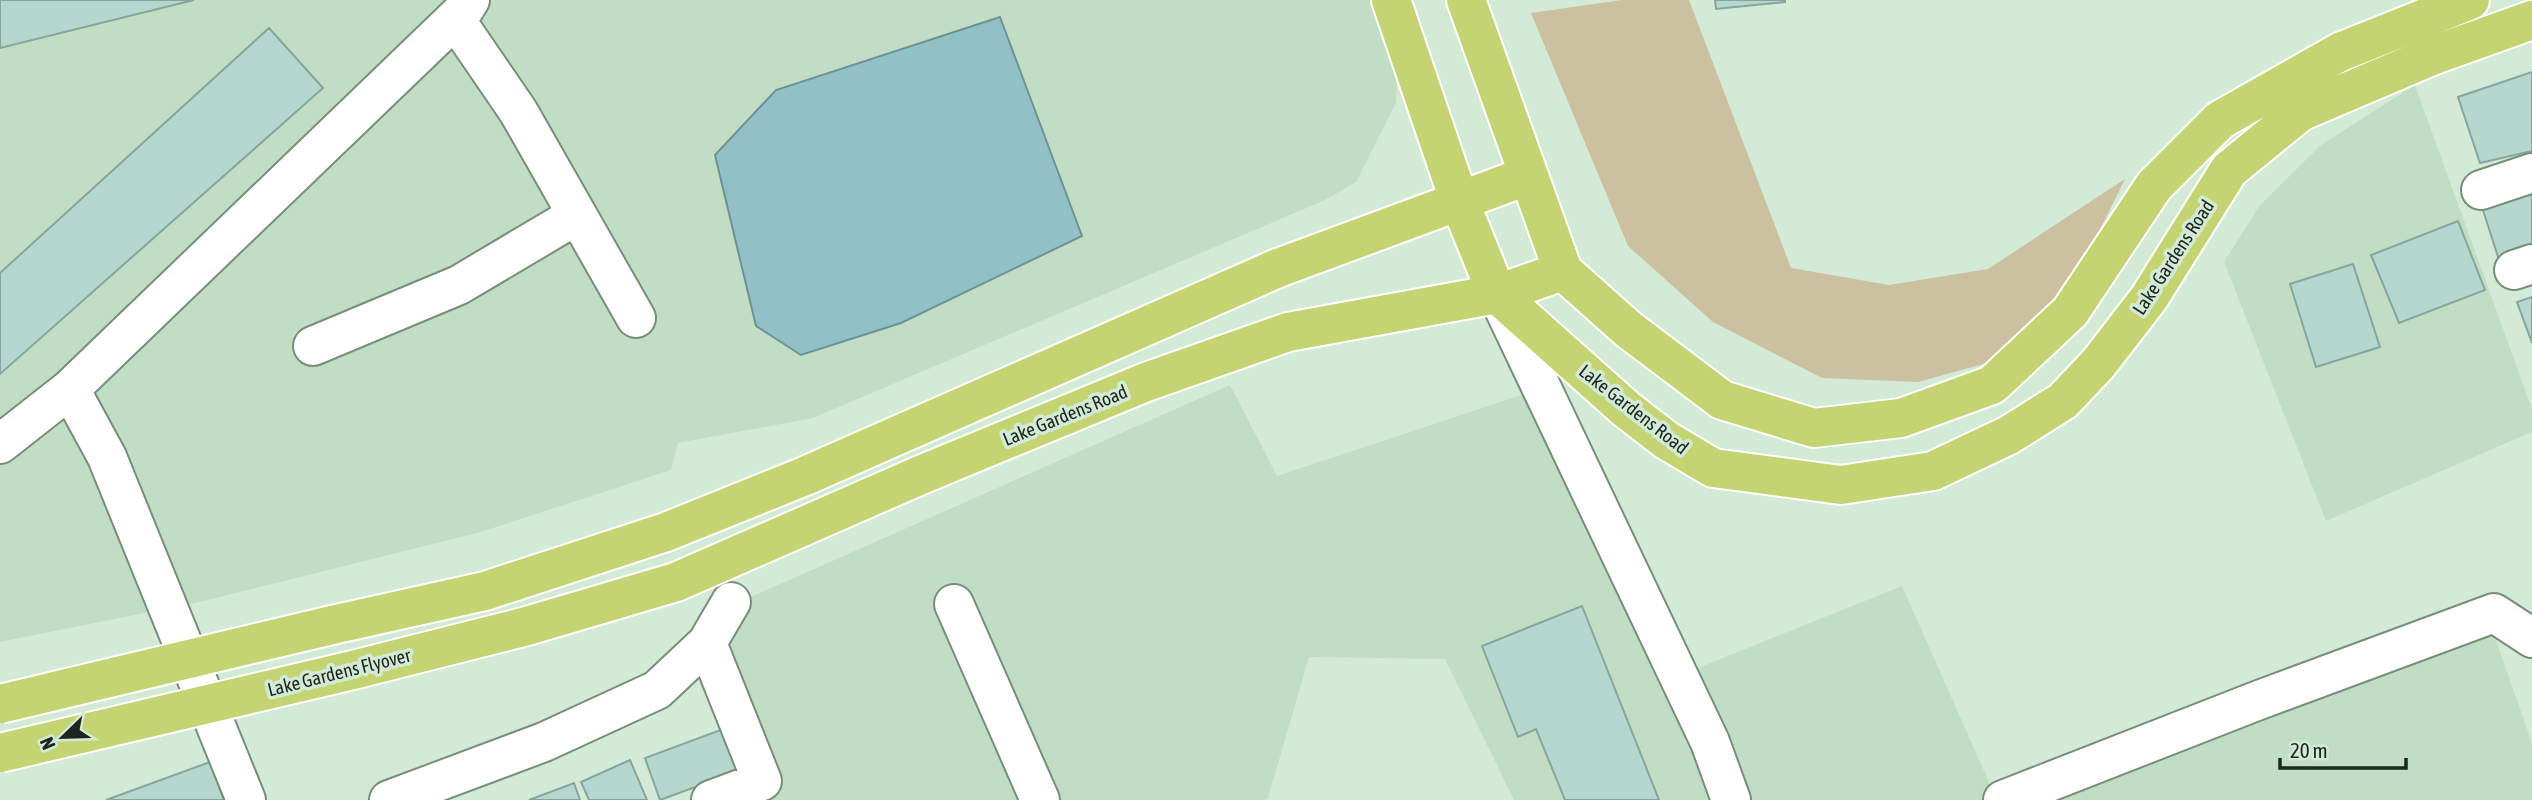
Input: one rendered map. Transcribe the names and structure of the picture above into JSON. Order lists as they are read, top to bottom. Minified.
{"streets":{"main road":["Lake Gardens Road","Lake Gardens Flyover"]},"crossings":[["Lake Gardens Road","Lake Gardens Flyover"]],"scale_bar":"20 m","north":"bottom left"}
